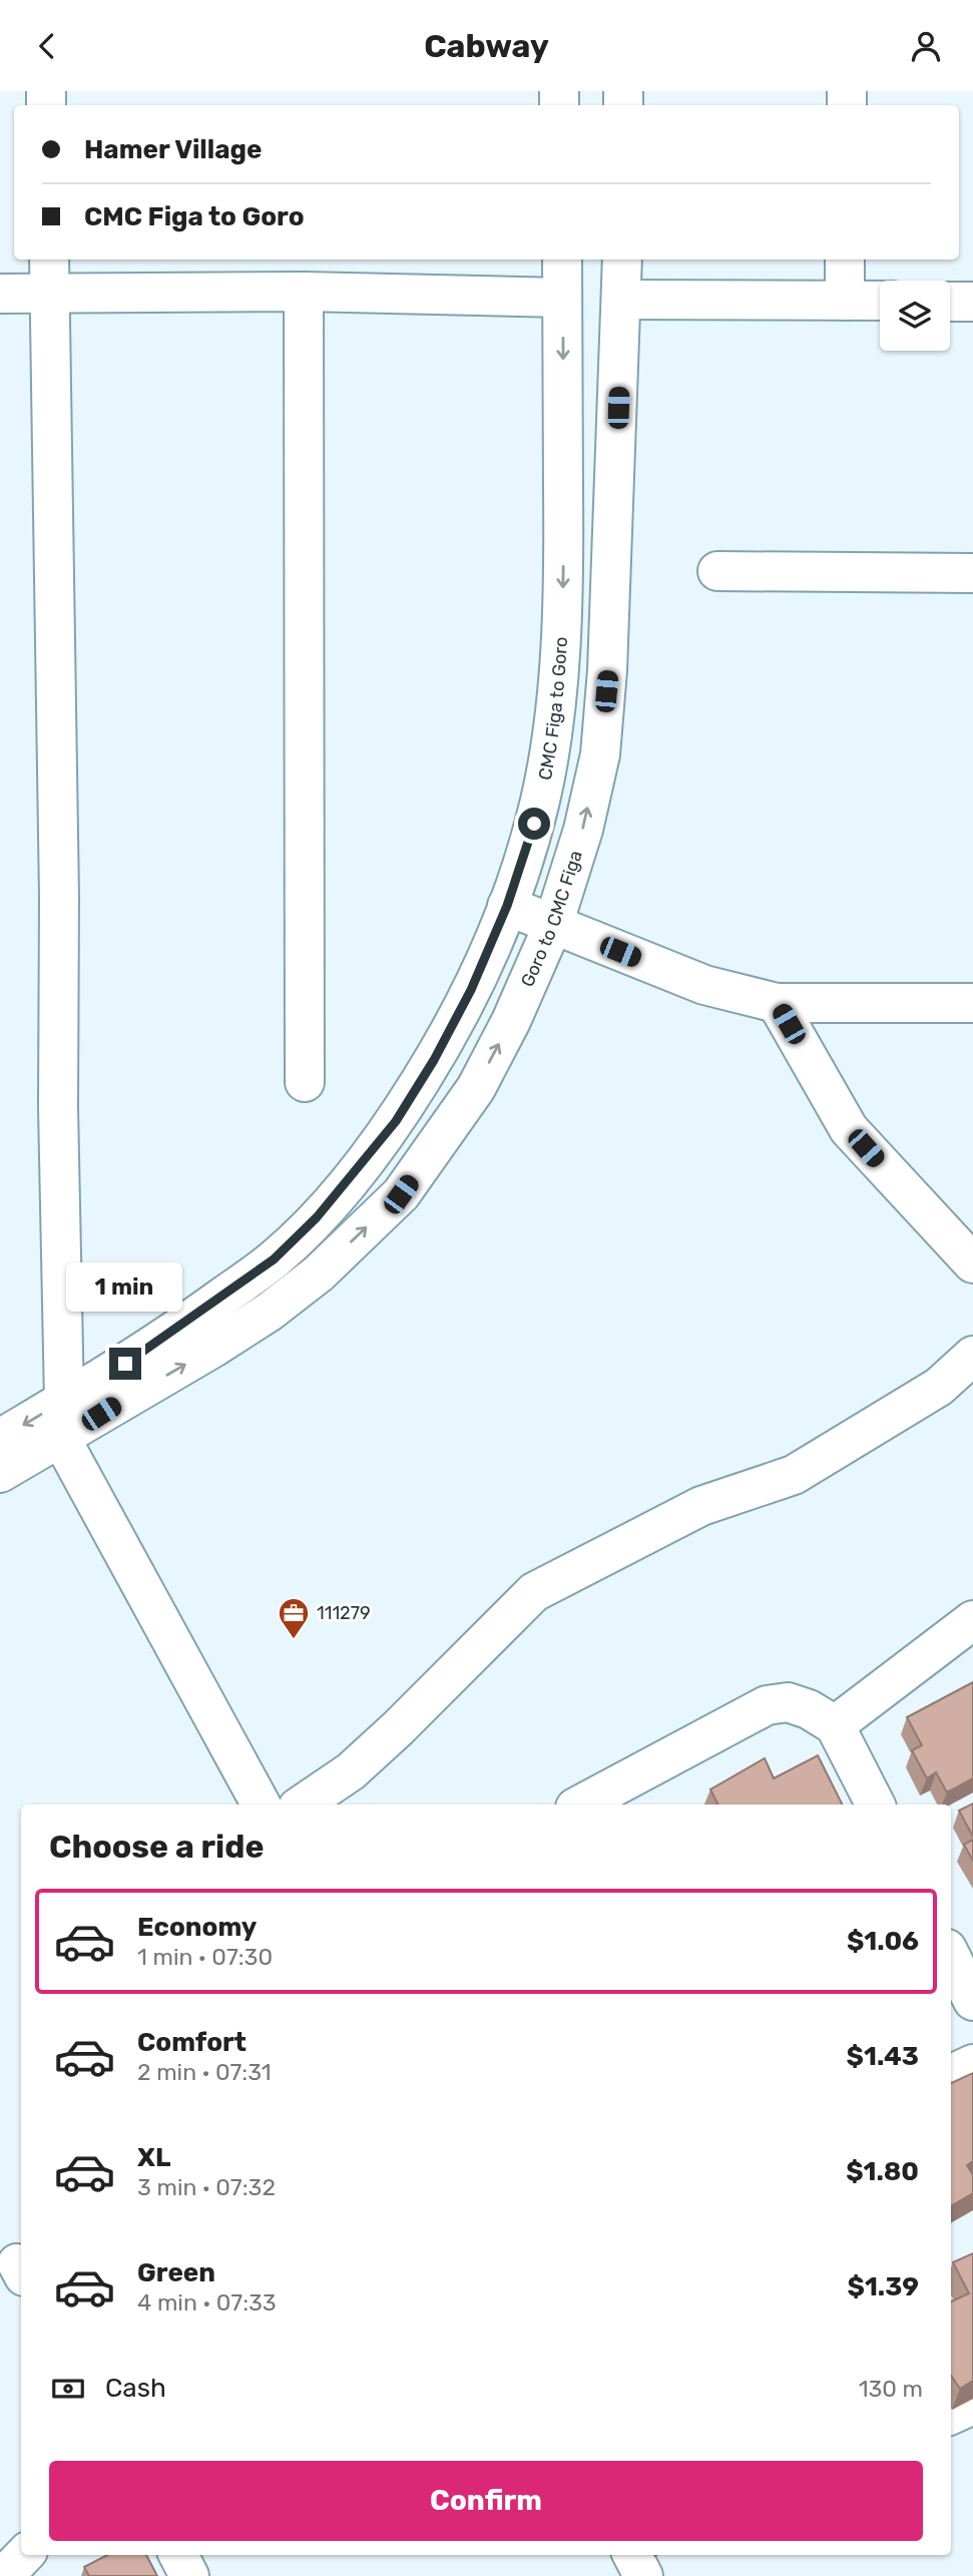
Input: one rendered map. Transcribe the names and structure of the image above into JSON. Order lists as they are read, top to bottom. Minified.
{"streets":{"street":["CMC Figa to Goro","Goro to CMC Figa"]},"crossings":[["CMC Figa to Goro","Goro to CMC Figa"]],"one_way":["Goro to CMC Figa"],"places":{"office":["111279"]},"page":{"header":"Cabway","banner":["Hamer Village","CMC Figa to Goro"],"bubble":"1 min","heading":"Choose a ride","list":[{"name":"Economy","note":"1 min · 07:30","value":"$1.06"},{"name":"Comfort","note":"2 min · 07:31","value":"$1.43"},{"name":"XL","note":"3 min · 07:32","value":"$1.80"},{"name":"Green","note":"4 min · 07:33","value":"$1.39"}],"pay":["Cash","130 m"],"buttons":"Confirm"}}
